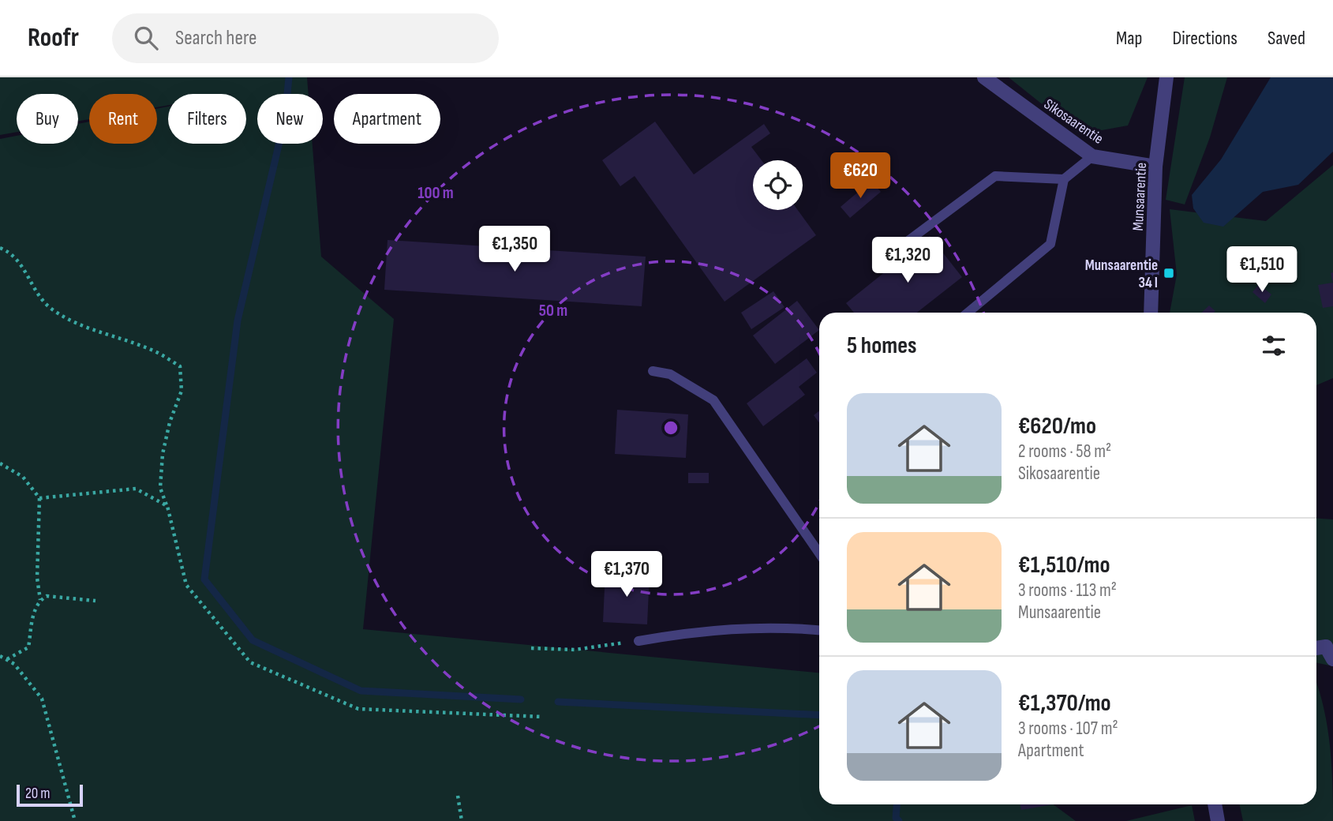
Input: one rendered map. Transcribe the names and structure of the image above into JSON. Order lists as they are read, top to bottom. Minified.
{"streets":{"street":["Sikosaarentie","Munsaarentie"]},"crossings":[["Sikosaarentie","Munsaarentie"]],"places":{"transit":["Munsaarentie 34 I"]},"scale_bar":"20 m","page":{"header":"Roofr","search":"Search here","nav":["Map","Directions","Saved"],"chip":["Buy","Rent","Filters","New","Apartment"],"price":["€620","€1,350","€1,320","€1,510","€1,370"],"heading":"5 homes","list":[{"name":"€620/mo","note":"2 rooms · 58 m² · Sikosaarentie"},{"name":"€1,510/mo","note":"3 rooms · 113 m² · Munsaarentie"},{"name":"€1,370/mo","note":"3 rooms · 107 m² · Apartment"}],"scale":"20 m"},"rings":["100 m","50 m"]}
